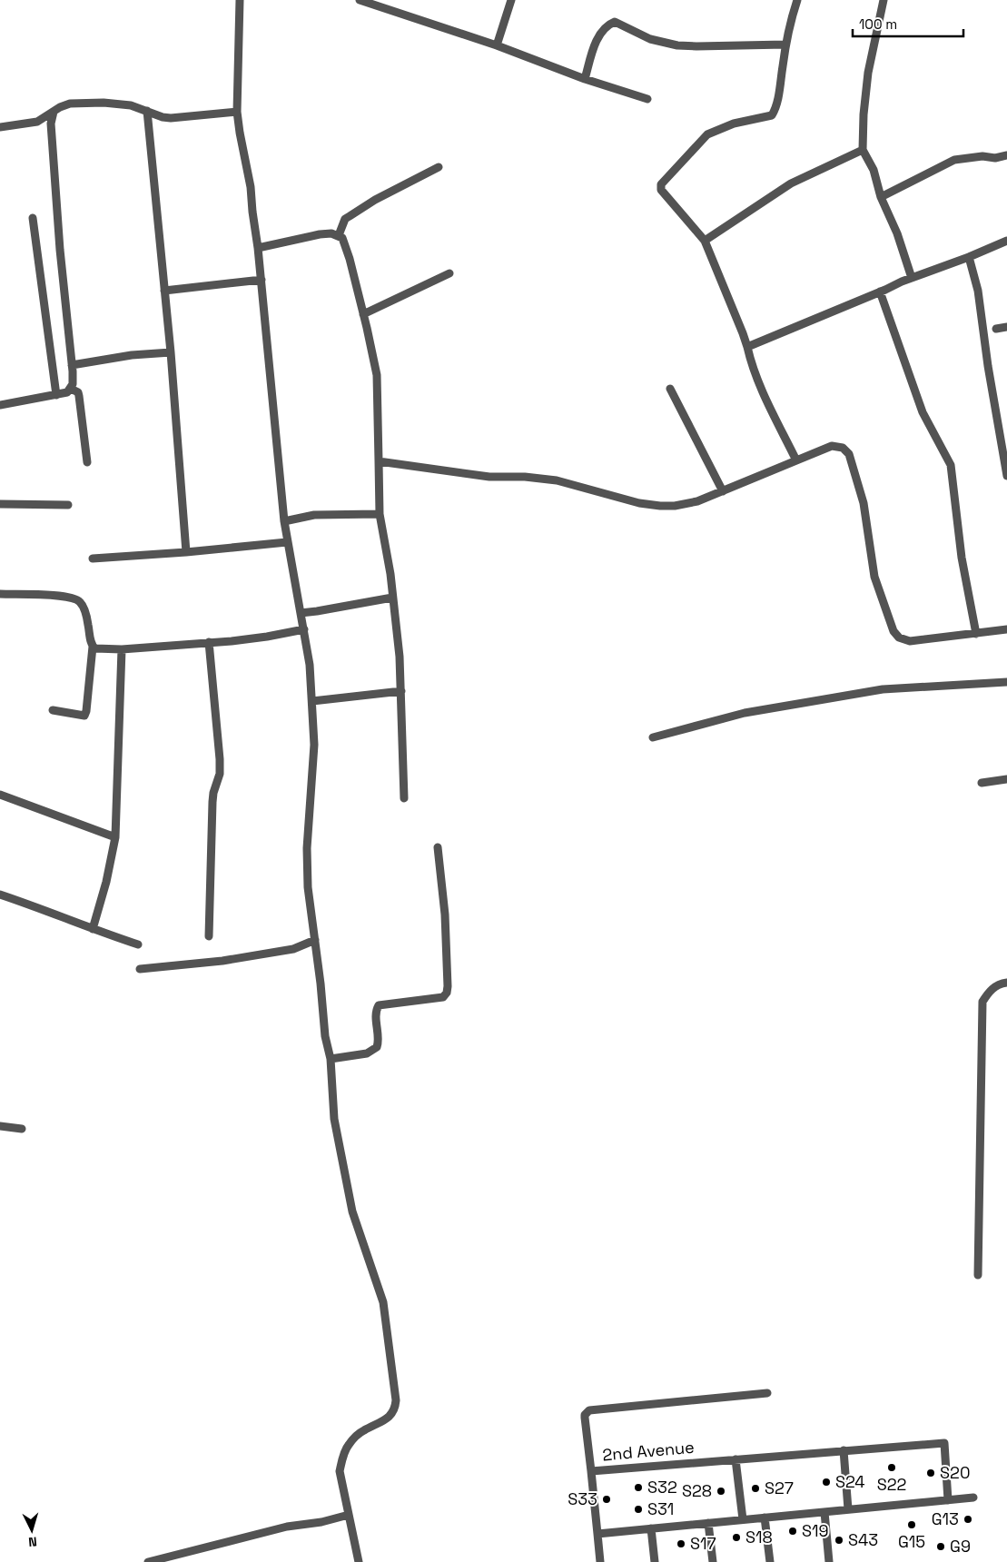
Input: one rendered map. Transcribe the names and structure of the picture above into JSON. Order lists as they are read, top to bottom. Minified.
{"streets":{"street":["2nd Avenue"]},"places":["S22","S20","S24","S32","S27","S28","S33","S31","G13","G15","S19","S18","S43","S17","G9"],"scale_bar":"100 m","north":"bottom"}
